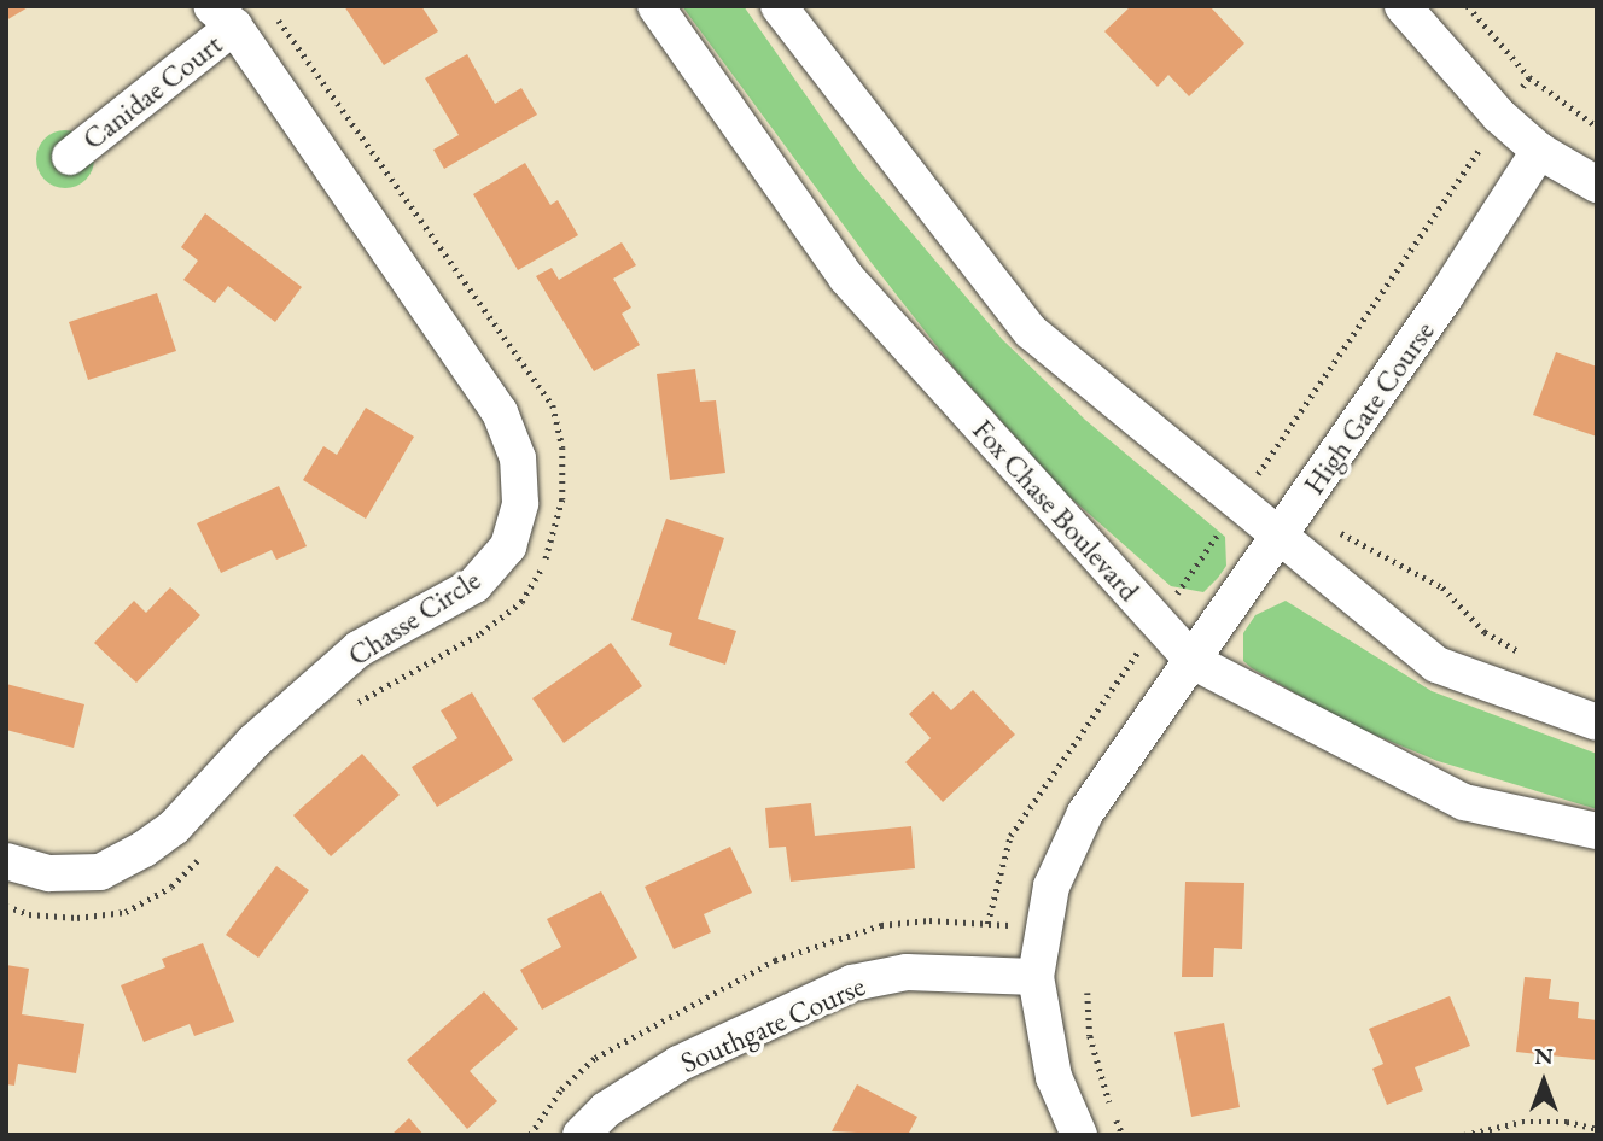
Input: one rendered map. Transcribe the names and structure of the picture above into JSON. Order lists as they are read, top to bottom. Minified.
{"streets":{"street":["Canidae Court","High Gate Course","Fox Chase Boulevard","Chasse Circle","Southgate Course"]},"crossings":[["Canidae Court","Chasse Circle"],["High Gate Course","Fox Chase Boulevard"]],"north":"top"}
